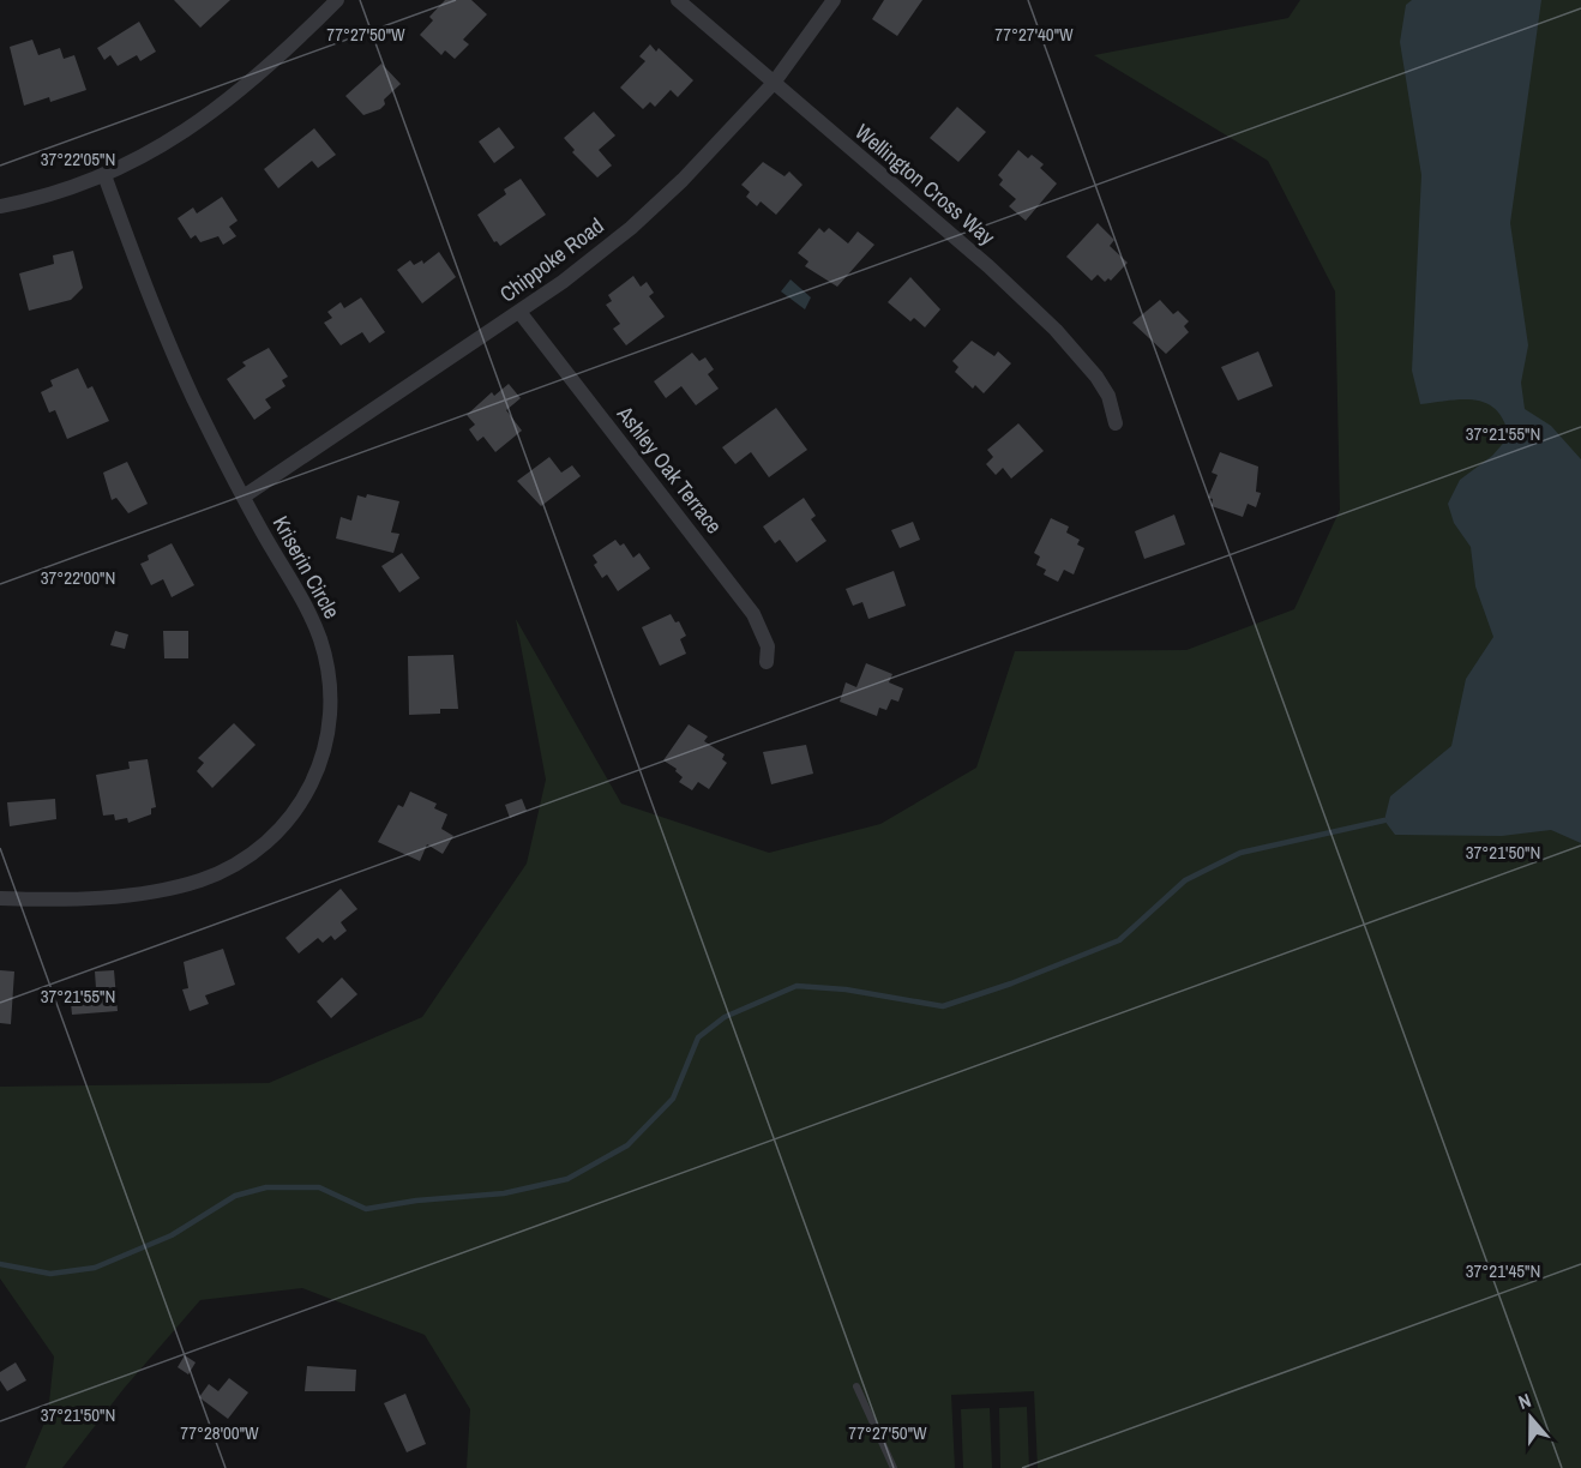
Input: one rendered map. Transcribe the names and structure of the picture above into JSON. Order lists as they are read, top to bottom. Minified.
{"streets":{"street":["Wellington Cross Way","Chippoke Road","Ashley Oak Terrace","Kriserin Circle"]},"crossings":[["Wellington Cross Way","Chippoke Road"],["Chippoke Road","Ashley Oak Terrace"],["Chippoke Road","Kriserin Circle"]],"north":"top","coordinates":["77°27'50\"W","77°27'40\"W","37°22'05\"N","37°21'55\"N","37°22'00\"N","37°21'50\"N","37°21'45\"N","77°28'00\"W"]}
